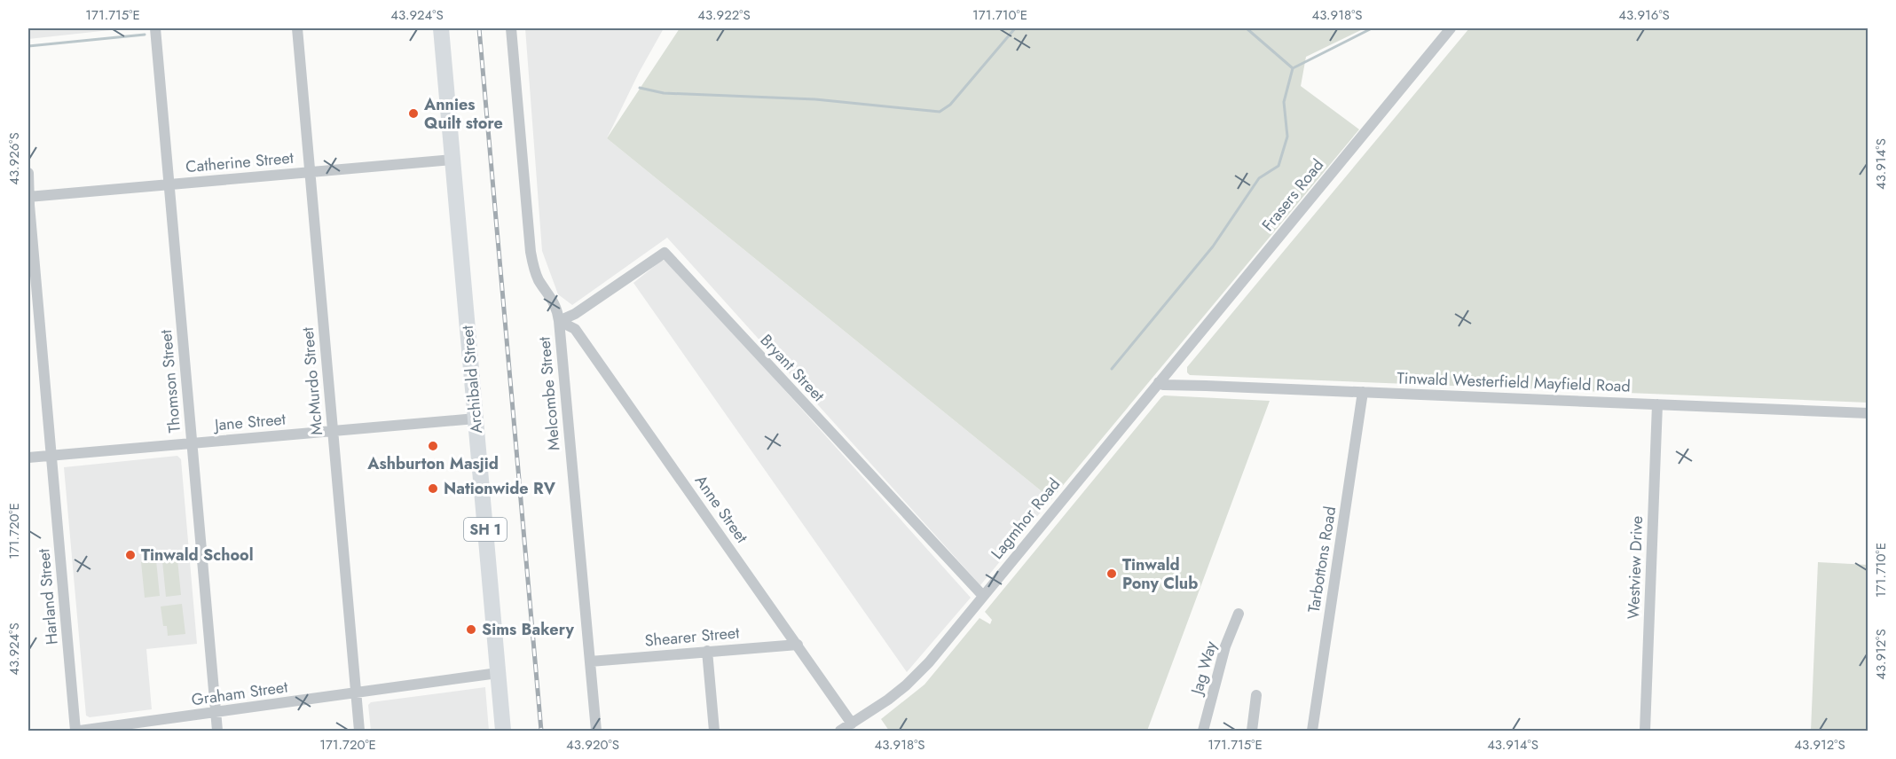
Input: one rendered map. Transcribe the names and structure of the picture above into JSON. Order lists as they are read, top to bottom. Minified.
{"streets":{"highway":["Archibald Street","SH 1"],"street":["Catherine Street","Frasers Road","Bryant Street","Thomson Street","McMurdo Street","Tinwald Westerfield Mayfield Road","Melcombe Street","Jane Street","Anne Street","Lagmhor Road","Tarbottons Road","Westview Drive","Harland Street","Shearer Street","Jag Way","Graham Street"]},"crossings":[["Catherine Street","Archibald Street"],["Catherine Street","Thomson Street"],["Catherine Street","McMurdo Street"],["Catherine Street","Harland Street"],["Frasers Road","Tinwald Westerfield Mayfield Road"],["Frasers Road","Lagmhor Road"],["Bryant Street","Melcombe Street"],["Bryant Street","Anne Street"],["Bryant Street","Lagmhor Road"],["Archibald Street","Jane Street"],["Archibald Street","Graham Street"],["Thomson Street","Jane Street"],["Thomson Street","Graham Street"],["McMurdo Street","Jane Street"],["McMurdo Street","Graham Street"],["Tinwald Westerfield Mayfield Road","Lagmhor Road"],["Tinwald Westerfield Mayfield Road","Tarbottons Road"],["Tinwald Westerfield Mayfield Road","Westview Drive"],["Melcombe Street","Anne Street"],["Melcombe Street","Shearer Street"],["Jane Street","Harland Street"],["Anne Street","Lagmhor Road"],["Anne Street","Shearer Street"]],"places":["Annies Quilt store","Ashburton Masjid","Nationwide RV","Tinwald School","Tinwald Pony Club","Sims Bakery"],"coordinates":["171.715°E","43.924°S","43.922°S","171.710°E","43.918°S","43.916°S","43.926°S","43.914°S","171.720°E","43.912°S","43.920°S"]}
